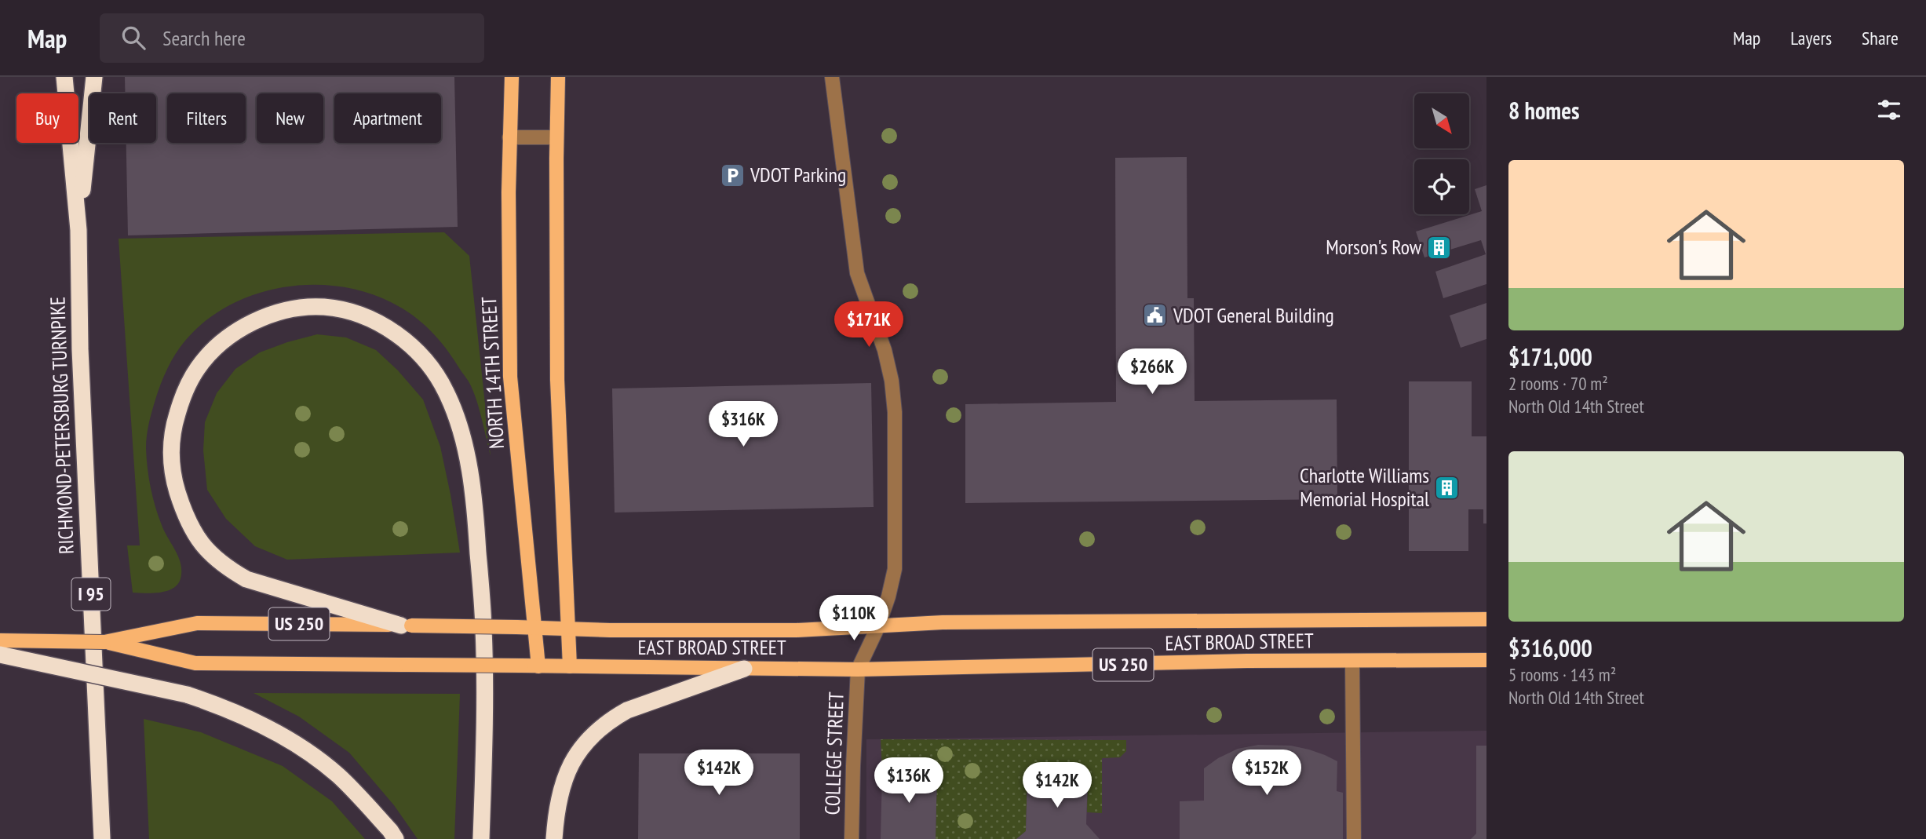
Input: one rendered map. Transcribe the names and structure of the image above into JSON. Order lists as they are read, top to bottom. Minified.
{"streets":{"highway":["RICHMOND-PETERSBURG TURNPIKE","I 95"],"main road":["NORTH 14TH STREET","US 250","EAST BROAD STREET"],"street":["COLLEGE STREET"]},"crossings":[["NORTH 14TH STREET","EAST BROAD STREET"],["EAST BROAD STREET","COLLEGE STREET"]],"places":{"parking":["VDOT Parking"],"building":["Morson's Row","Charlotte Williams Memorial Hospital"],"public building":["VDOT General Building"]},"north":"bottom right","page":{"header":"Map","search":"Search here","nav":["Map","Layers","Share"],"heading":"8 homes","chip":["Buy","Rent","Filters","New","Apartment"],"list":[{"name":"$171,000","note":"2 rooms · 70 m² · North Old 14th Street"},{"name":"$316,000","note":"5 rooms · 143 m² · North Old 14th Street"}],"price":["$171K","$266K","$316K","$110K","$142K","$152K","$136K","$142K"]}}
